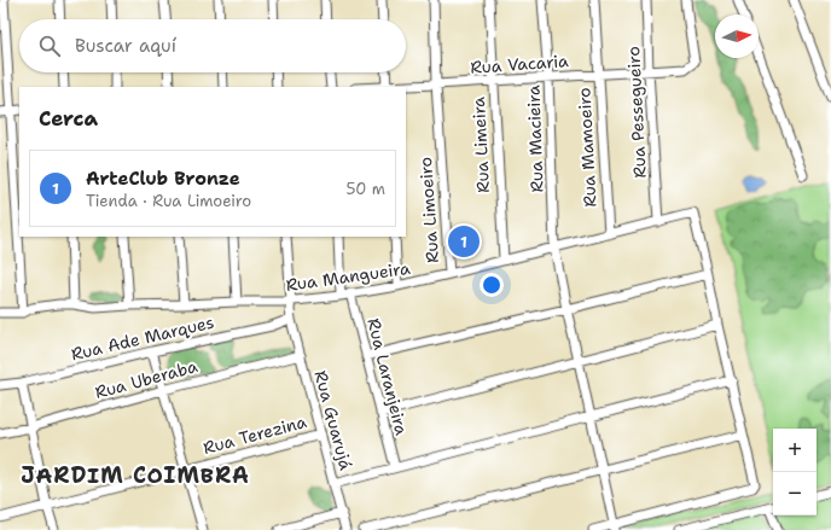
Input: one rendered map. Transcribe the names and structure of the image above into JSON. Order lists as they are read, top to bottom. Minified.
{"streets":{"street":["Rua Vacaria","Rua Pessegueiro","Rua Macieira","Rua Limeira","Rua Mamoeiro","Rua Limoeiro","Rua Mangueira","Rua Ade Marques","Rua Laranjeira","Rua Uberaba","Rua Guarujá","Rua Terezina"]},"crossings":[["Rua Vacaria","Rua Pessegueiro"],["Rua Vacaria","Rua Macieira"],["Rua Vacaria","Rua Limeira"],["Rua Vacaria","Rua Mamoeiro"],["Rua Vacaria","Rua Limoeiro"],["Rua Pessegueiro","Rua Mangueira"],["Rua Macieira","Rua Mangueira"],["Rua Limeira","Rua Mangueira"],["Rua Mamoeiro","Rua Mangueira"],["Rua Limoeiro","Rua Mangueira"],["Rua Mangueira","Rua Laranjeira"],["Rua Mangueira","Rua Guarujá"],["Rua Ade Marques","Rua Guarujá"],["Rua Uberaba","Rua Guarujá"],["Rua Guarujá","Rua Terezina"]],"districts":["JARDIM COIMBRA"],"north":"right","page":{"search":"Buscar aquí","heading":"Cerca","list":[{"mark":"1","name":"ArteClub Bronze","note":"Tienda · Rua Limoeiro","value":"50 m"}],"pins":"1","map_buttons":["+","−"]}}
